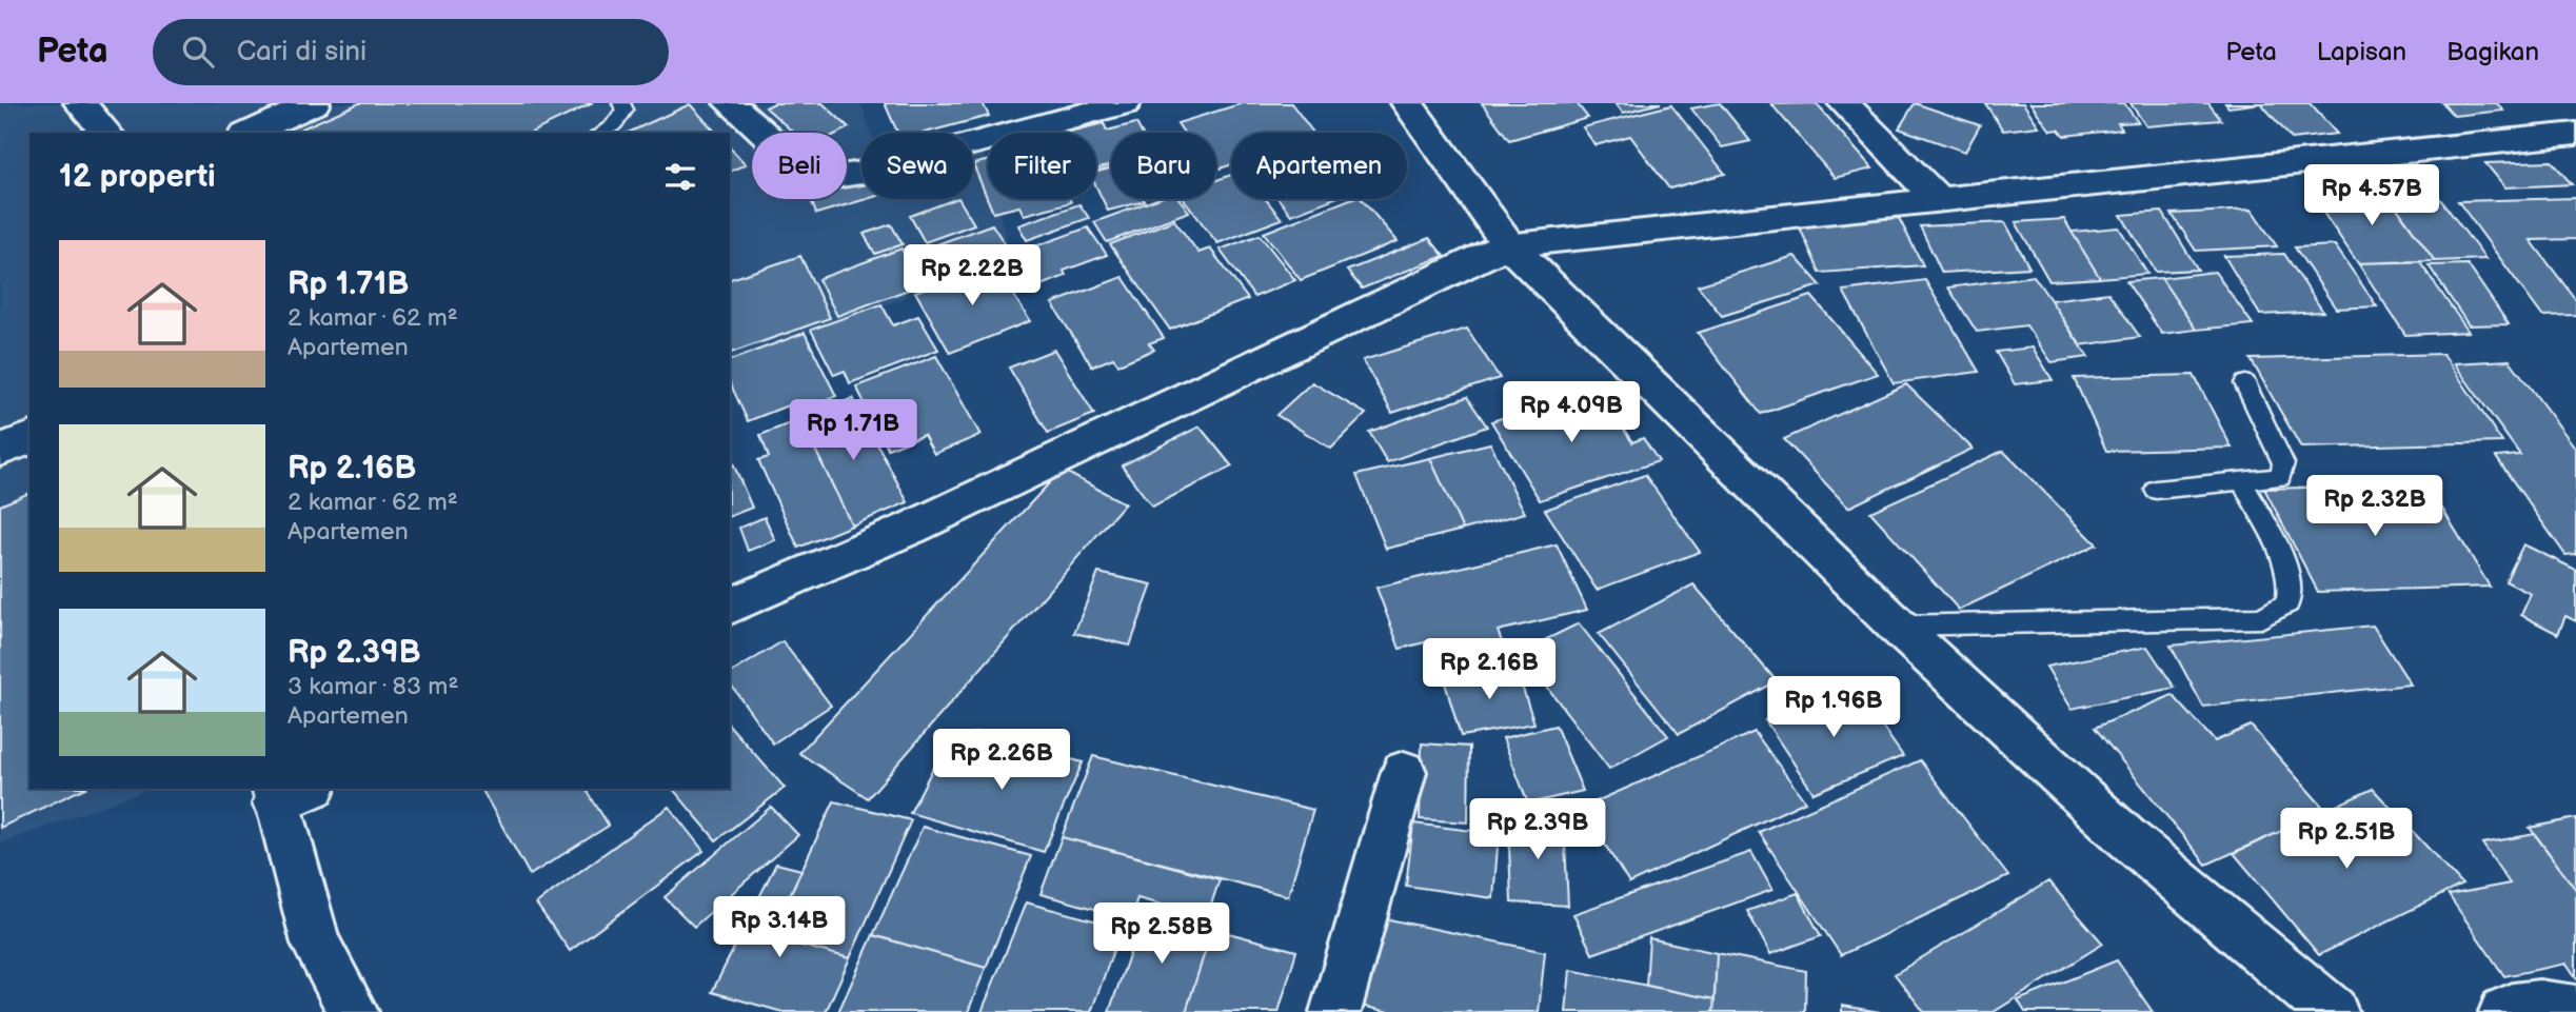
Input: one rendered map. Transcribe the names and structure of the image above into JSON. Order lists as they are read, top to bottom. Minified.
{"page":{"header":"Peta","search":"Cari di sini","nav":["Peta","Lapisan","Bagikan"],"chip":["Beli","Sewa","Filter","Baru","Apartemen"],"heading":"12 properti","price":["Rp 4.57B","Rp 2.22B","Rp 4.09B","Rp 1.71B","Rp 2.32B","Rp 2.16B","Rp 1.96B","Rp 2.26B","Rp 2.39B","Rp 2.51B","Rp 3.14B","Rp 2.58B"],"list":[{"name":"Rp 1.71B","note":"2 kamar · 62 m² · Apartemen"},{"name":"Rp 2.16B","note":"2 kamar · 62 m² · Apartemen"},{"name":"Rp 2.39B","note":"3 kamar · 83 m² · Apartemen"}]}}
